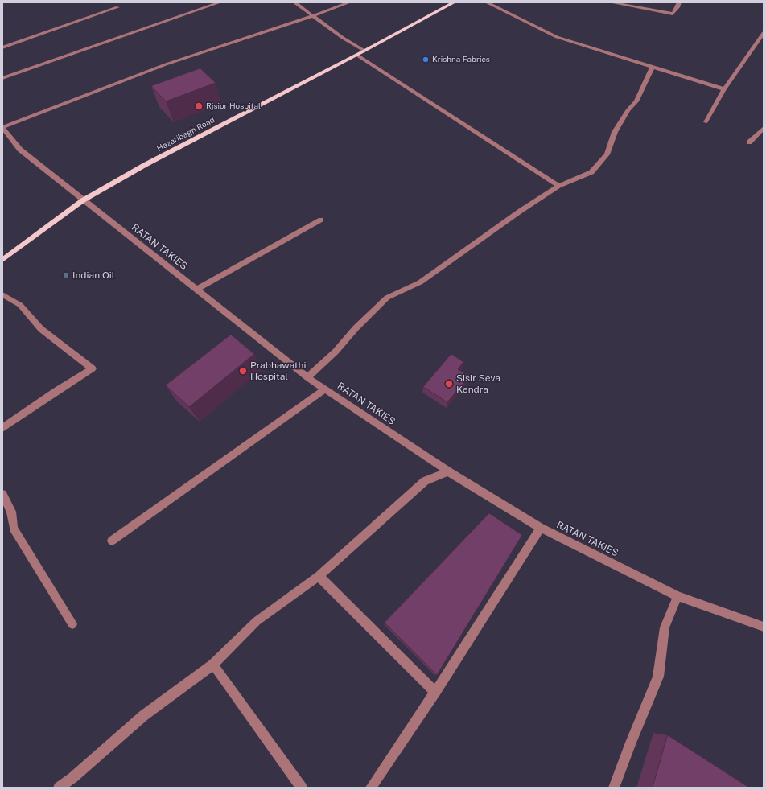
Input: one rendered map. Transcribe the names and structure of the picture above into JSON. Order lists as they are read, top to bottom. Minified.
{"streets":{"main road":["Hazaribagh Road"],"street":["RATAN TAKIES"]},"crossings":[["Hazaribagh Road","RATAN TAKIES"]],"places":["Krishna Fabrics","Rjsior Hospital","Indian Oil","Prabhawathi Hospital","Sisir Seva Kendra"]}
